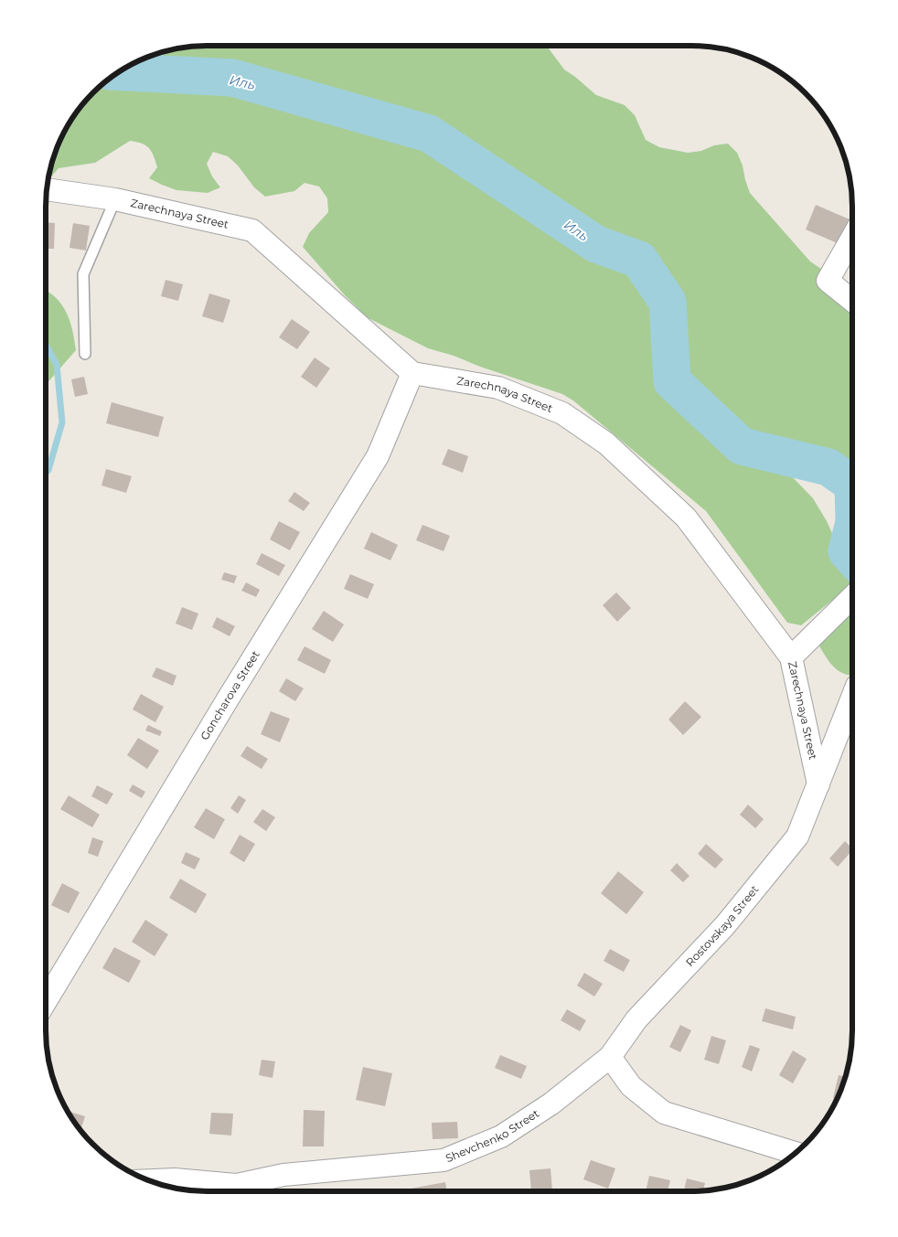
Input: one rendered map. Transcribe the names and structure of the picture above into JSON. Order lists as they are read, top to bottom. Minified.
{"streets":{"street":["Zarechnaya Street","Goncharova Street","Rostovskaya Street","Shevchenko Street"]},"crossings":[["Zarechnaya Street","Goncharova Street"],["Zarechnaya Street","Rostovskaya Street"],["Rostovskaya Street","Shevchenko Street"]],"water":["Иль"]}
